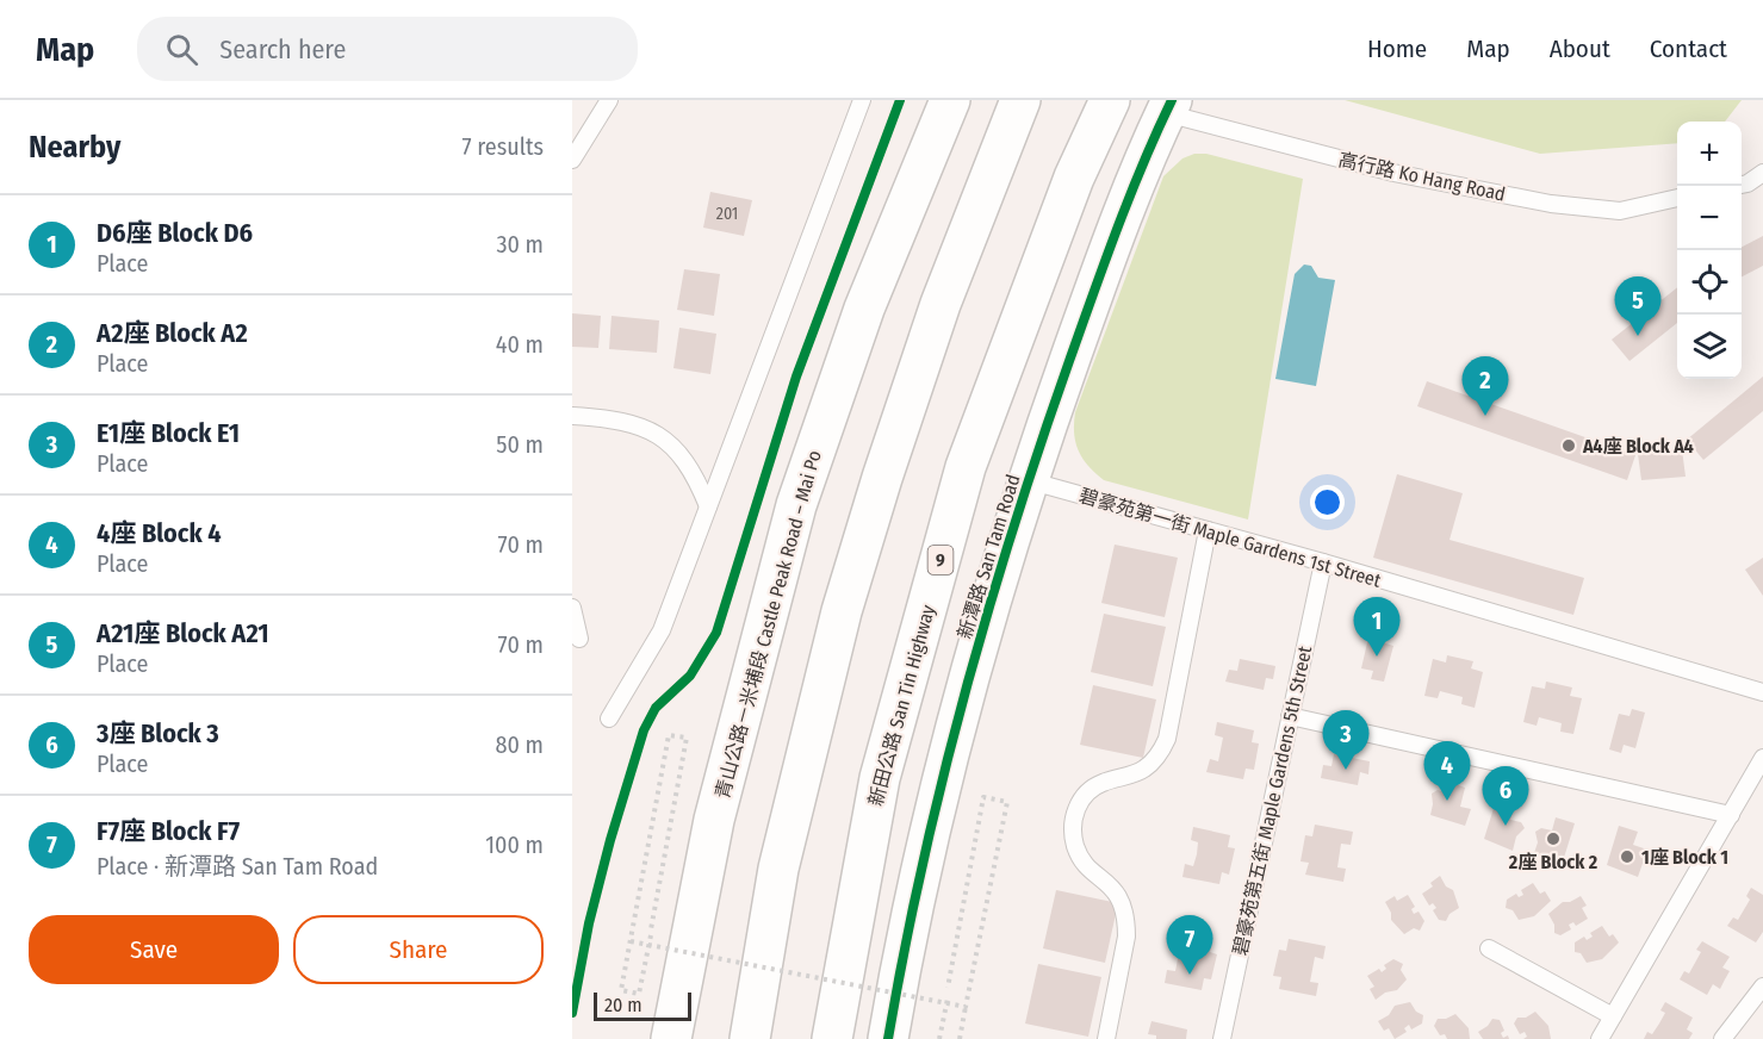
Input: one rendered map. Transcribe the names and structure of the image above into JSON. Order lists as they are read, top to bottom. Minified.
{"streets":{"main road":["新潭路 San Tam Road","9","青山公路－米埔段 Castle Peak Road – Mai Po","新田公路 San Tin Highway"],"lane":["高行路 Ko Hang Road","碧豪苑第一街 Maple Gardens 1st Street","碧豪苑第五街 Maple Gardens 5th Street"]},"crossings":[["高行路 Ko Hang Road","新潭路 San Tam Road"],["碧豪苑第一街 Maple Gardens 1st Street","新潭路 San Tam Road"],["碧豪苑第一街 Maple Gardens 1st Street","碧豪苑第五街 Maple Gardens 5th Street"]],"places":["A4座 Block A4","2座 Block 2","1座 Block 1"],"house_numbers":["201"],"scale_bar":"20 m","page":{"header":"Map","search":"Search here","nav":["Home","Map","About","Contact"],"heading":["Nearby","7 results"],"map_buttons":["+","−"],"list":[{"mark":"1","name":"D6座 Block D6","note":"Place","value":"30 m"},{"mark":"2","name":"A2座 Block A2","note":"Place","value":"40 m"},{"mark":"3","name":"E1座 Block E1","note":"Place","value":"50 m"},{"mark":"4","name":"4座 Block 4","note":"Place","value":"70 m"},{"mark":"5","name":"A21座 Block A21","note":"Place","value":"70 m"},{"mark":"6","name":"3座 Block 3","note":"Place","value":"80 m"},{"mark":"7","name":"F7座 Block F7","note":"Place · 新潭路 San Tam Road","value":"100 m"}],"pins":["5","2","1","3","4","6","7"],"buttons":["Save","Share"],"scale":"20 m"}}
